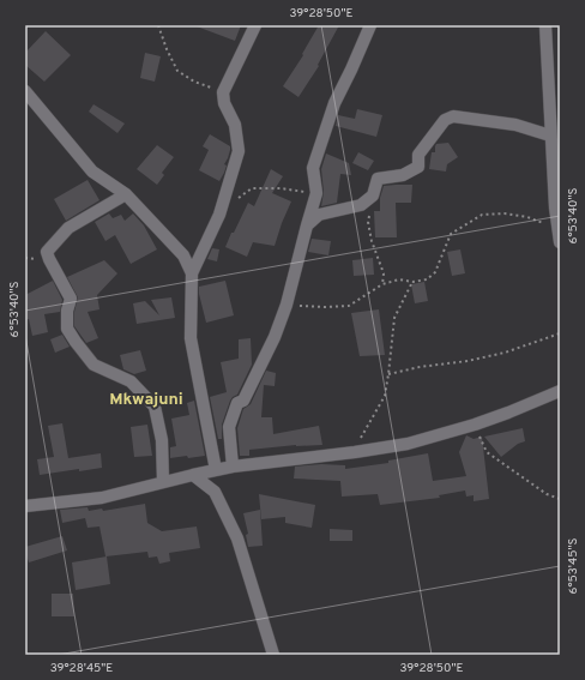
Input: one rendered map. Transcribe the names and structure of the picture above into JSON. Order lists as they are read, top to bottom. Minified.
{"districts":["Mkwajuni"],"coordinates":["39°28'50\"E","6°53'40\"S","6°53'45\"S","39°28'45\"E"]}
